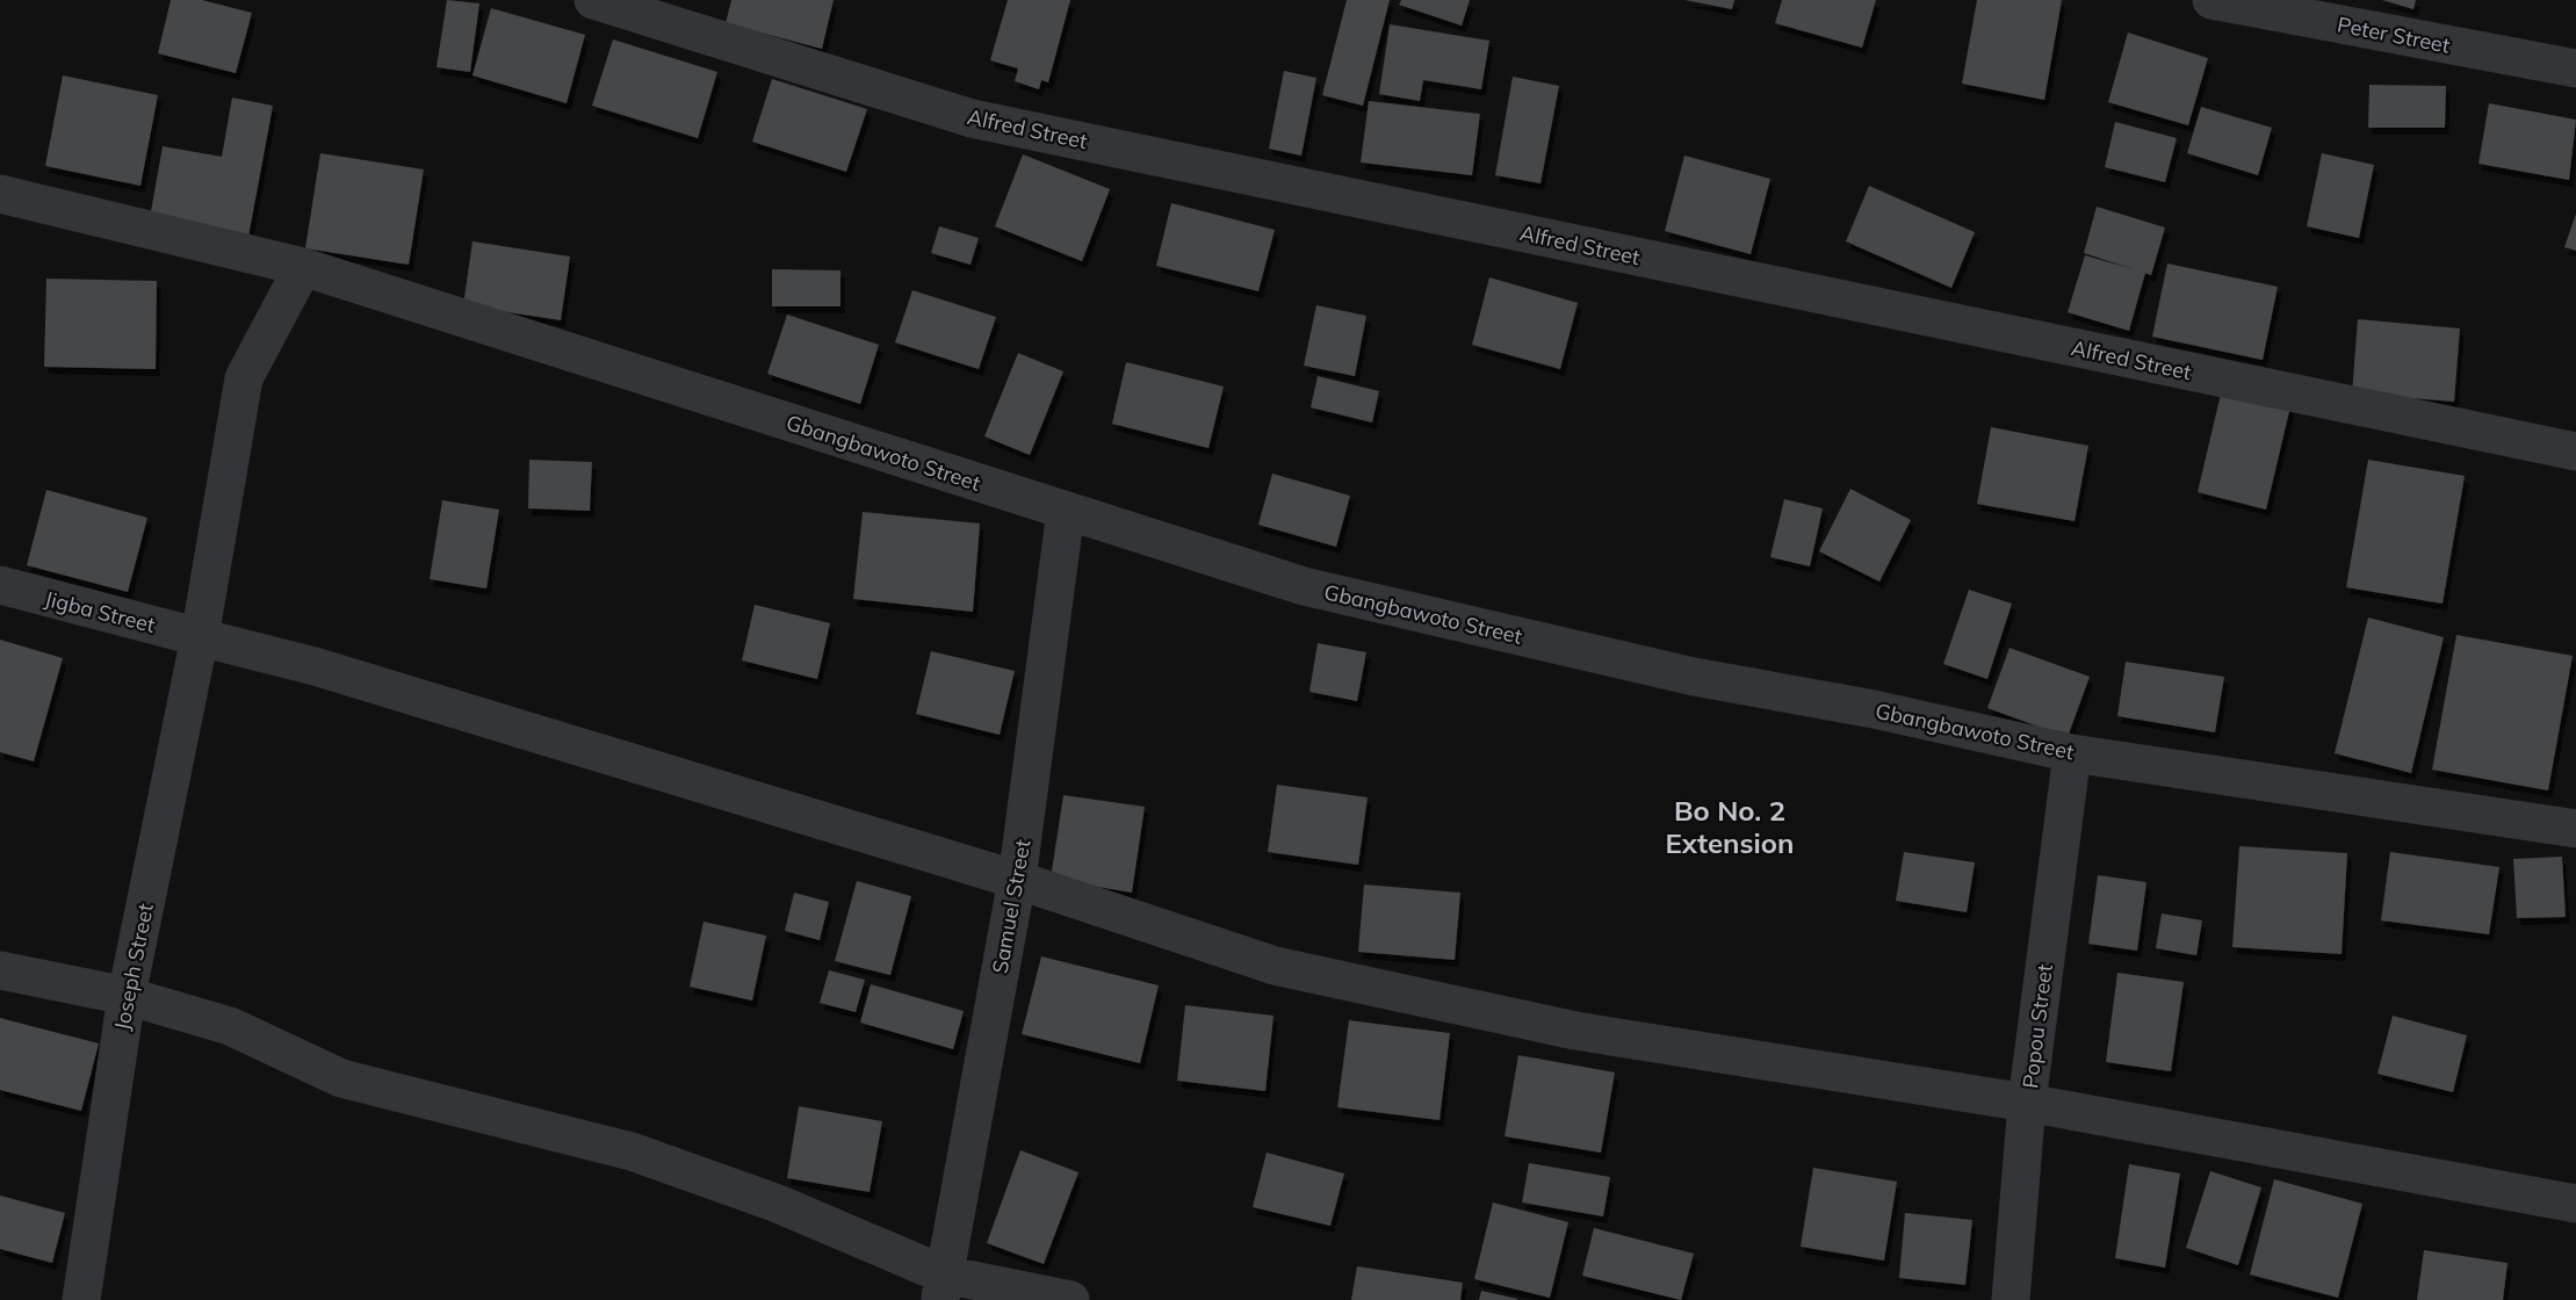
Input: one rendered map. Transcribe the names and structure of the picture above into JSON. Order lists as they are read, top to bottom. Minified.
{"streets":{"street":["Peter Street","Alfred Street","Gbangbawoto Street","Jigba Street","Samuel Street","Joseph Street","Popou Street"]},"crossings":[["Gbangbawoto Street","Samuel Street"],["Gbangbawoto Street","Joseph Street"],["Gbangbawoto Street","Popou Street"],["Jigba Street","Samuel Street"],["Jigba Street","Joseph Street"],["Jigba Street","Popou Street"]],"districts":["Bo No. 2 Extension"]}
